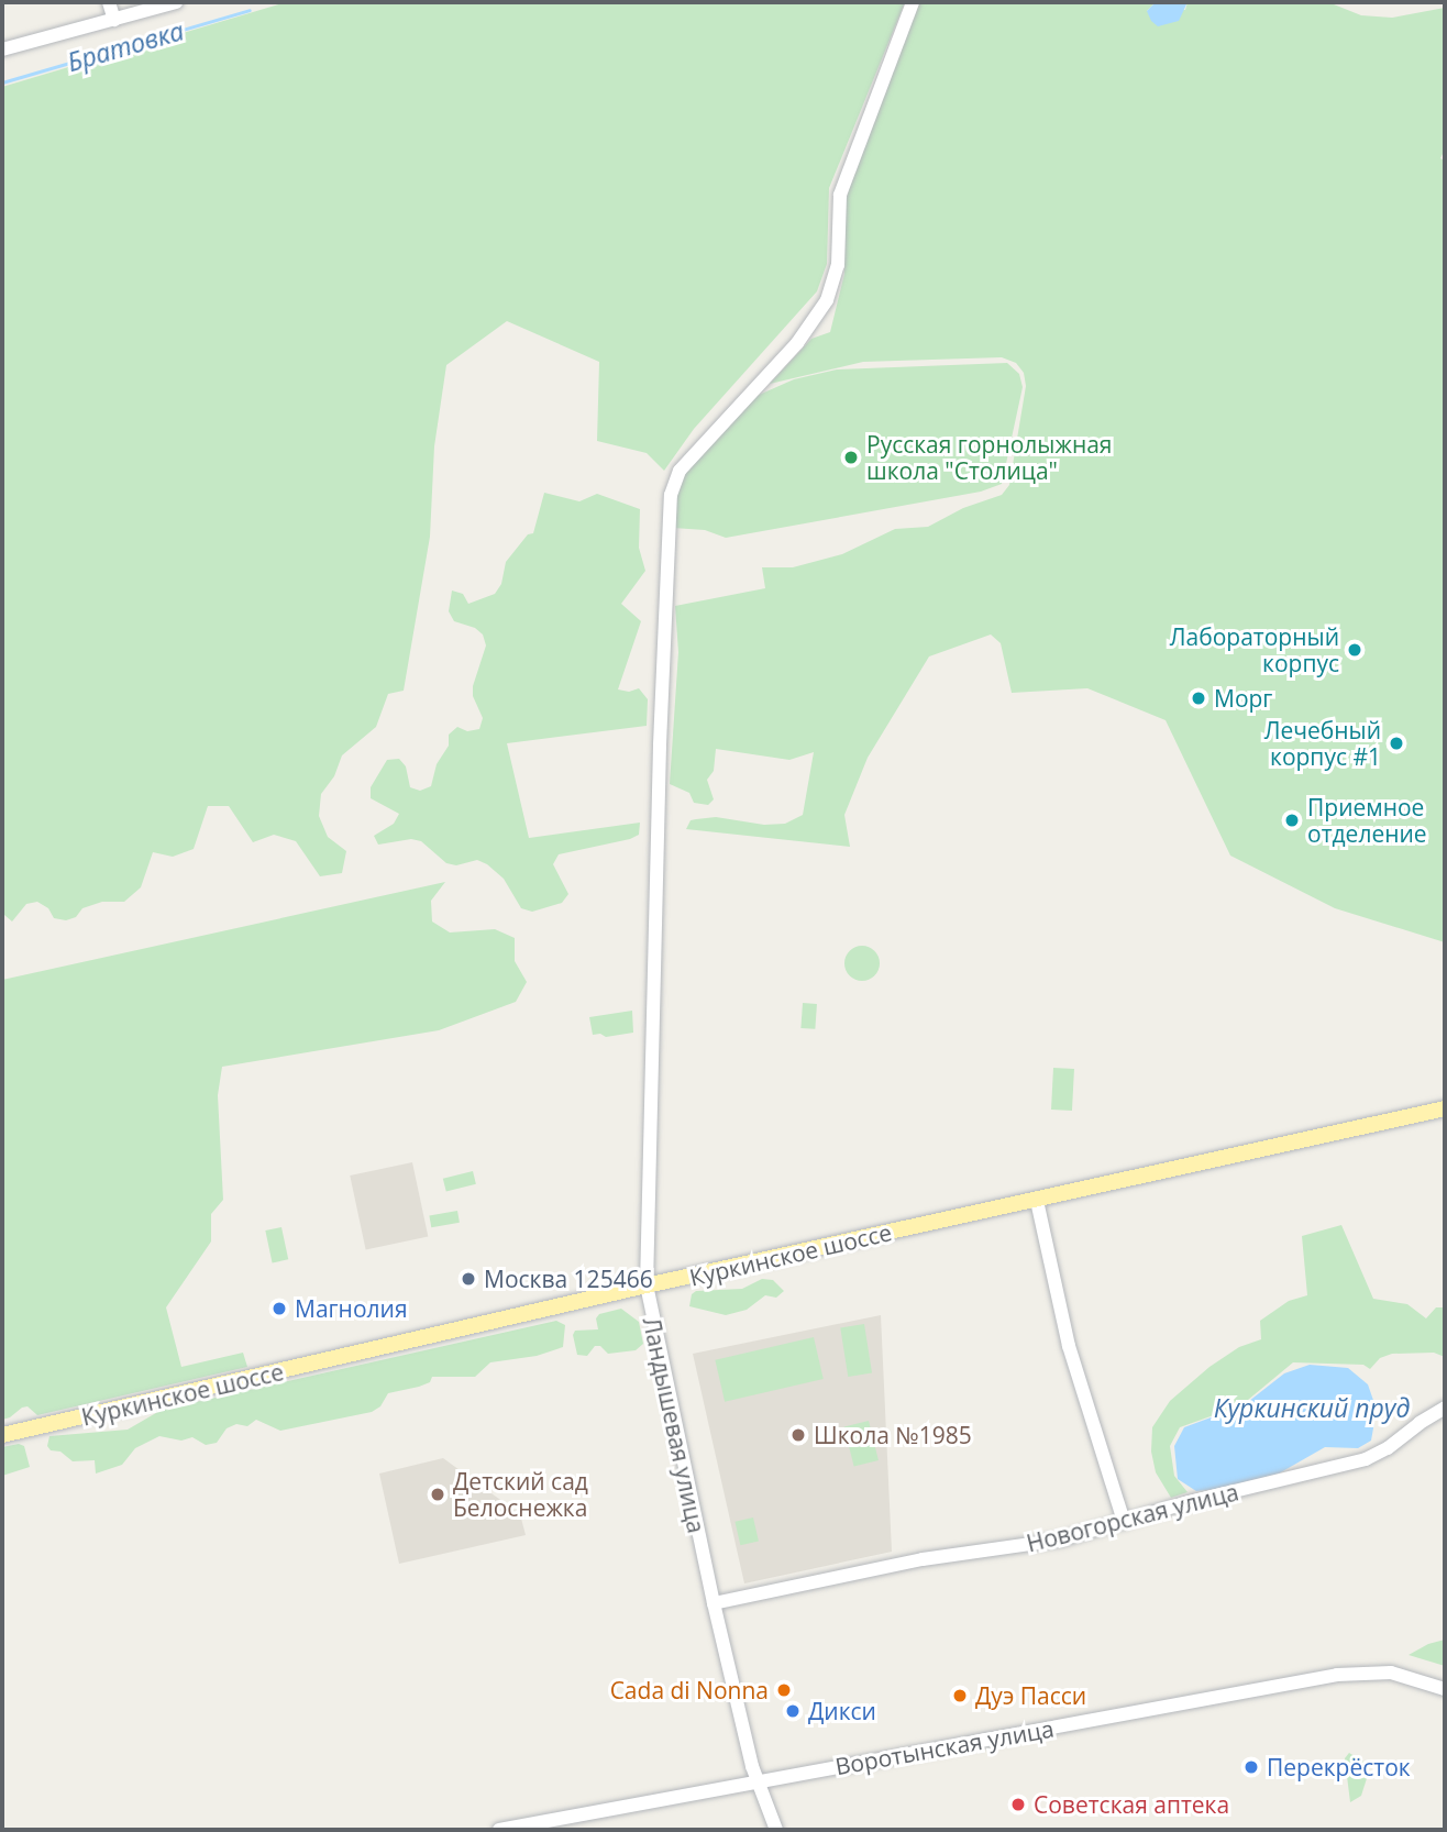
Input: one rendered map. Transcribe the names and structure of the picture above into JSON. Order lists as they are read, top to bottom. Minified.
{"streets":{"main road":["Куркинское шоссе"],"street":["Ландышевая улица","Новогорская улица","Воротынская улица"]},"crossings":[["Куркинское шоссе","Ландышевая улица"],["Ландышевая улица","Новогорская улица"],["Ландышевая улица","Воротынская улица"]],"water":["Братовка","Куркинский пруд"],"places":["Русская горнолыжная школа \"Столица\"","Лабораторный корпус","Морг","Лечебный корпус #1","Приемное отделение","Москва 125466","Магнолия","Школа №1985","Детский сад Белоснежка","Cada di Nonna","Дуэ Пасси","Дикси","Перекрёсток","Советская аптека"]}
